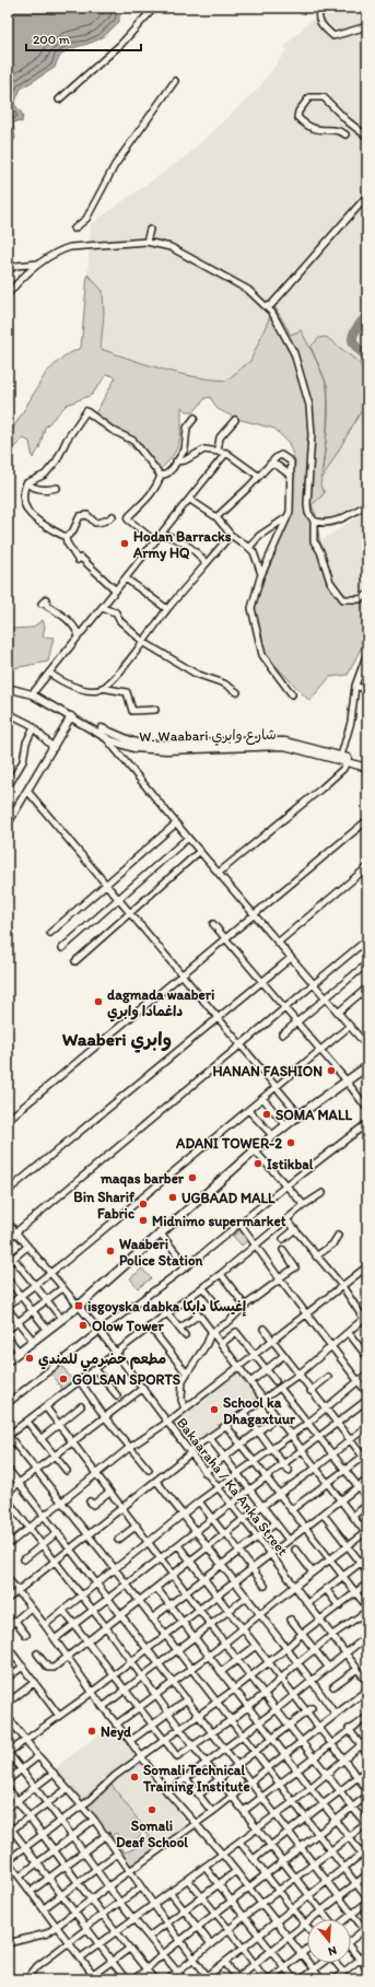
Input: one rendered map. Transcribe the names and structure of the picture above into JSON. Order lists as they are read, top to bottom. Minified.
{"streets":{"main road":["W. Waabari شارع وابري"],"street":["Bakaaraha / Ka Anka Street"]},"districts":["Waaberi وابري"],"places":{"other":["Hodan Barracks Army HQ","dagmada waaberi داغمادا وابري","HANAN FASHION","SOMA MALL","ADANI TOWER-2","Istikbal","maqas barber","UGBAAD MALL","Bin Sharif Fabric","Midnimo supermarket","Waaberi Police Station","Olow Tower","مطعم حضرمي للمندي","GOLSAN SPORTS","School ka Dhagaxtuur","Neyd","Somali Technical Training Institute","Somali Deaf School"],"transit":["isgoyska dabka إغيسكا دابكا"]},"scale_bar":"200 m","north":"bottom"}
